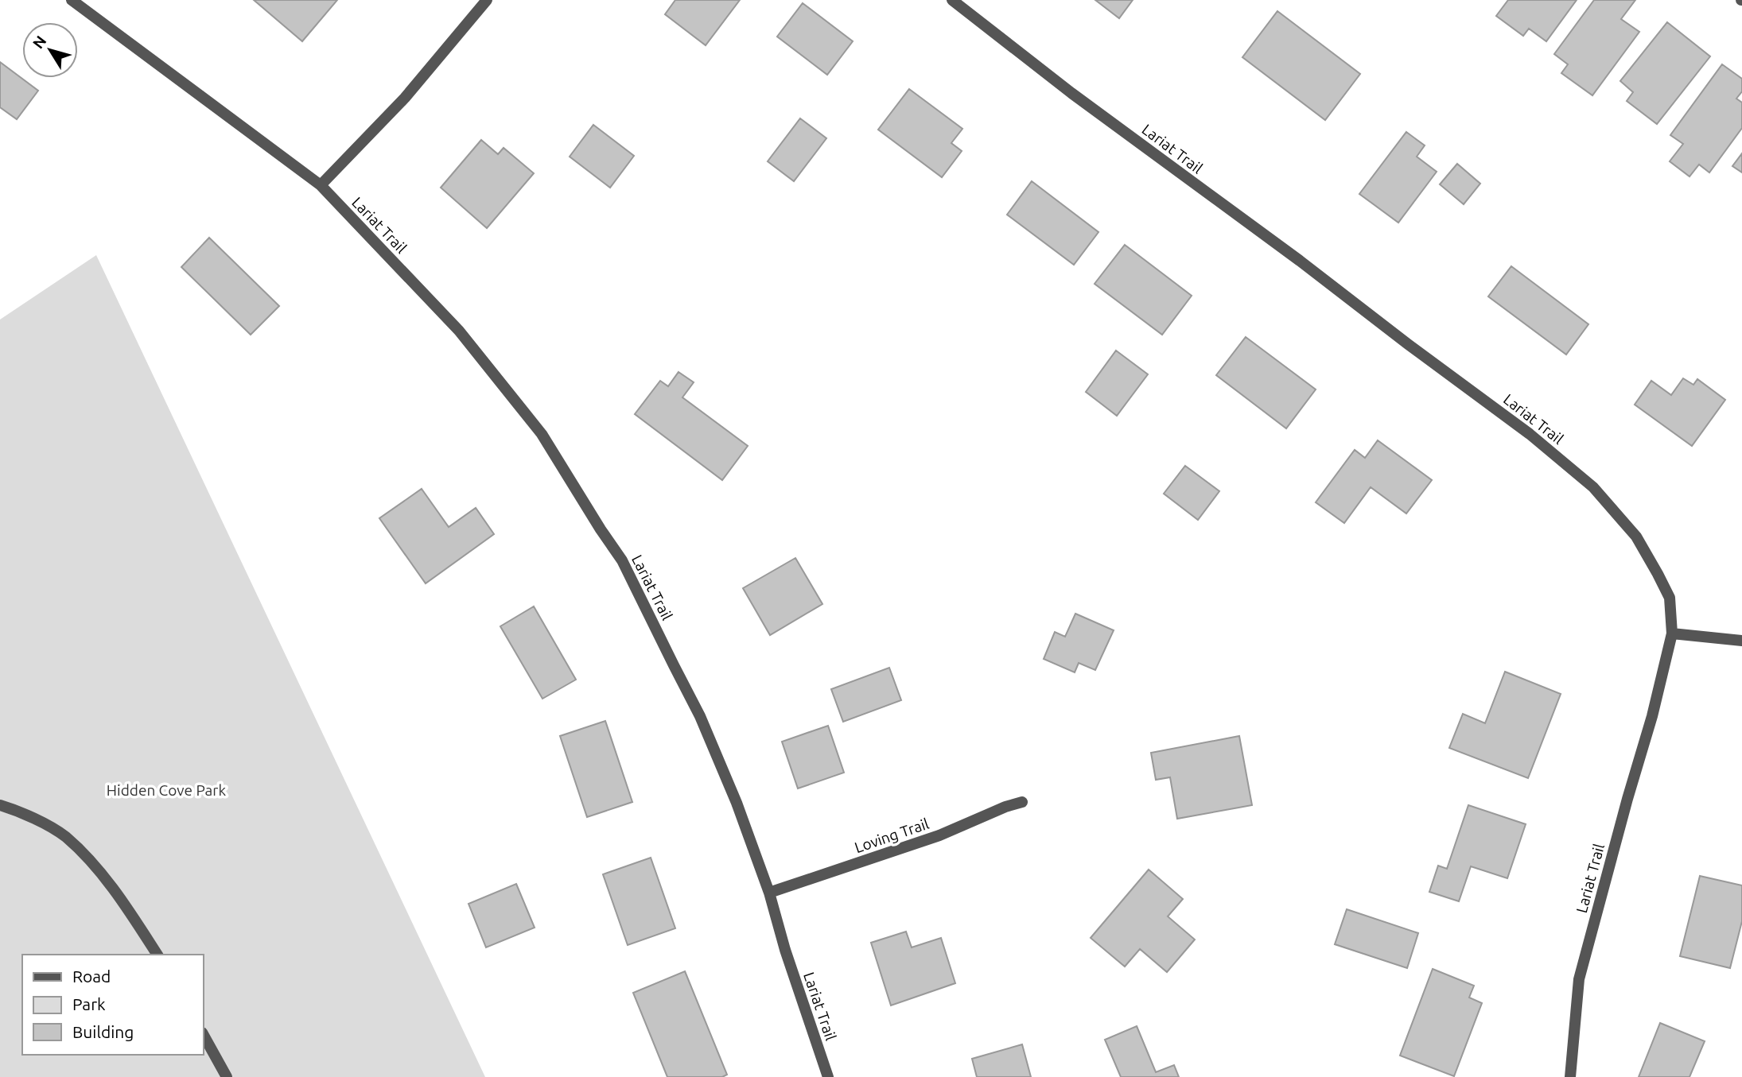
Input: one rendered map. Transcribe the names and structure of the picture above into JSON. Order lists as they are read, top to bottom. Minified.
{"streets":{"street":["Lariat Trail","Loving Trail"]},"crossings":[["Lariat Trail","Loving Trail"]],"parks":["Hidden Cove Park"],"legend":["Road","Park","Building"],"north":"top left"}
